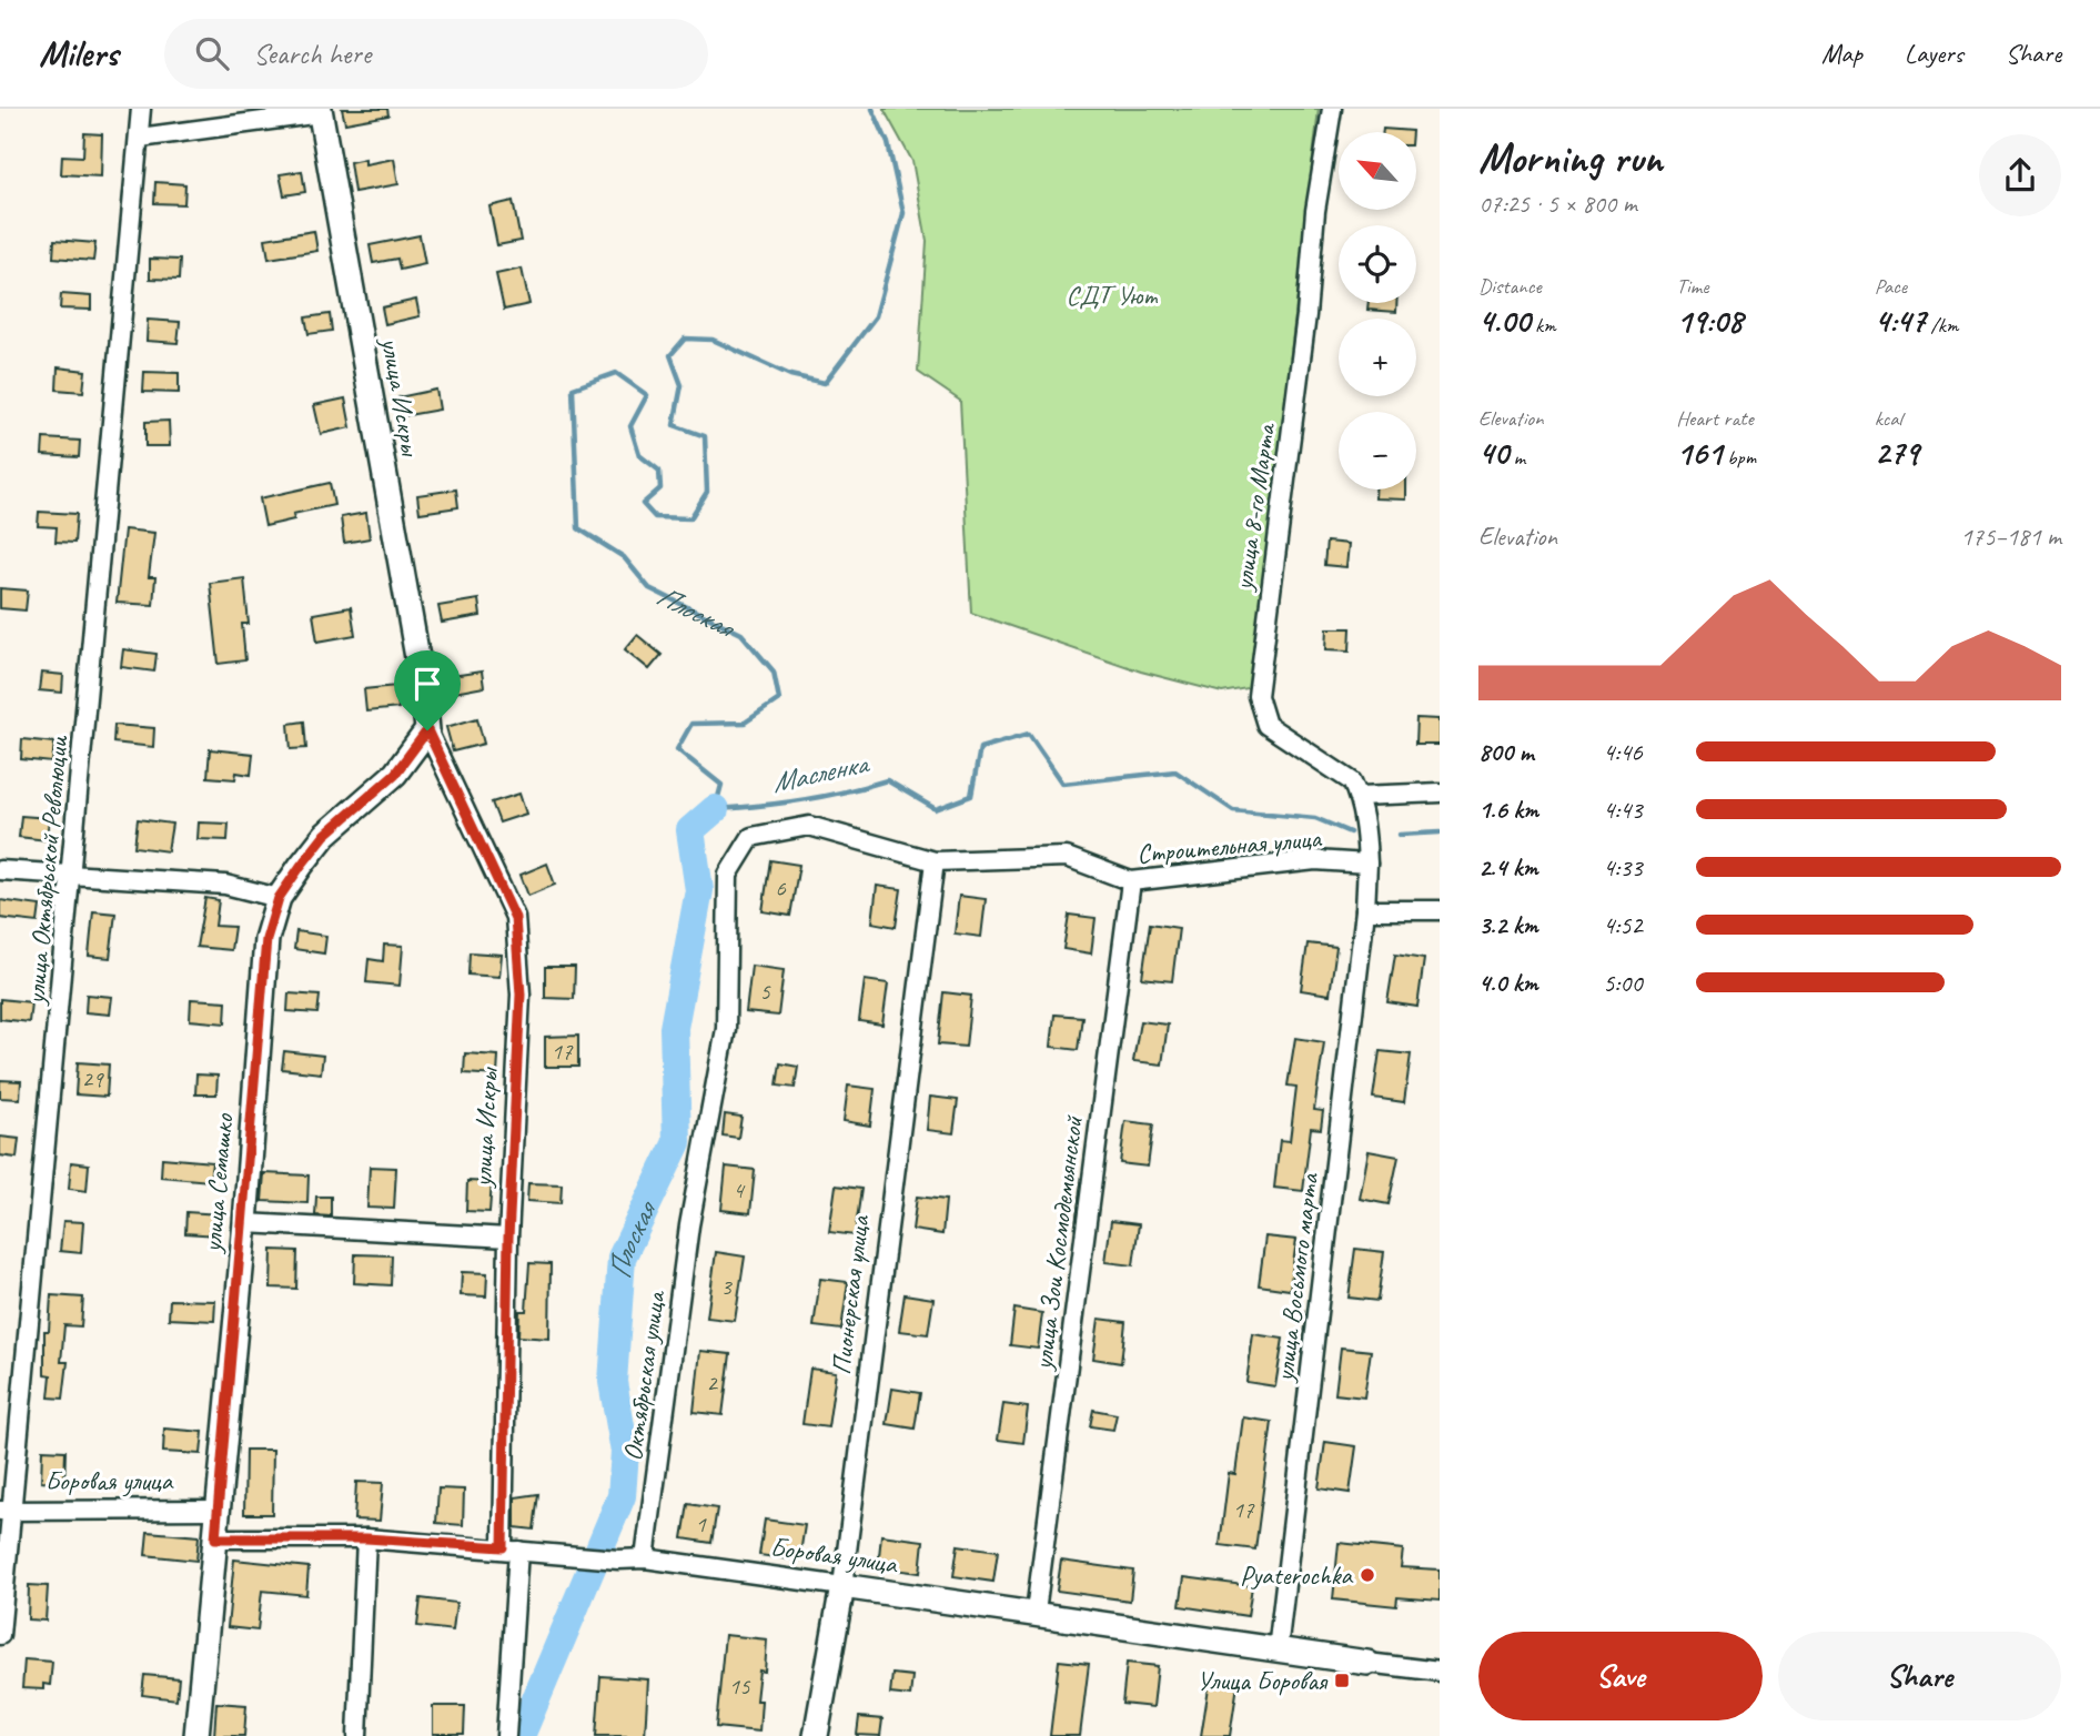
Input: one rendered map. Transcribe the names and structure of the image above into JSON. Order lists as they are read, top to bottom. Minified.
{"streets":{"main road":["улица Искры","улица Семашко","Пионерская улица","Боровая улица"],"street":["улица 8-го Марта","Строительная улица","улица Октябрьской Революции","улица Зои Космодемьянской","улица Восьмого марта","Октябрьская улица"]},"crossings":[["улица Искры","улица Семашко"],["улица Искры","Боровая улица"],["Строительная улица","улица Зои Космодемьянской"],["Строительная улица","Пионерская улица"],["Строительная улица","Октябрьская улица"],["улица Октябрьской Революции","Боровая улица"],["улица Семашко","Боровая улица"],["улица Зои Космодемьянской","Боровая улица"],["улица Восьмого марта","Боровая улица"],["Пионерская улица","Боровая улица"],["Октябрьская улица","Боровая улица"]],"water":["Плоская","Масленка"],"parks":["СДТ Уют"],"places":{"other":["Pyaterochka"],"transit":["Улица Боровая"]},"house_numbers":["6","5","17","29","4","3","2","17","1","15"],"north":"top left","page":{"header":"Milers","search":"Search here","nav":["Map","Layers","Share"],"heading":["Morning run","07:25 · 5 × 800 m"],"map_buttons":["+","−"],"stats":[["Distance","4.00 km"],["Time","19:08"],["Pace","4:47 /km"],["Elevation","40 m"],["Heart rate","161 bpm"],["kcal","279"]],"chart":["Elevation","175–181 m"],"list":[{"name":"800 m","note":"4:46"},{"name":"1.6 km","note":"4:43"},{"name":"2.4 km","note":"4:33"},{"name":"3.2 km","note":"4:52"},{"name":"4.0 km","note":"5:00"}],"buttons":["Save","Share"]}}
